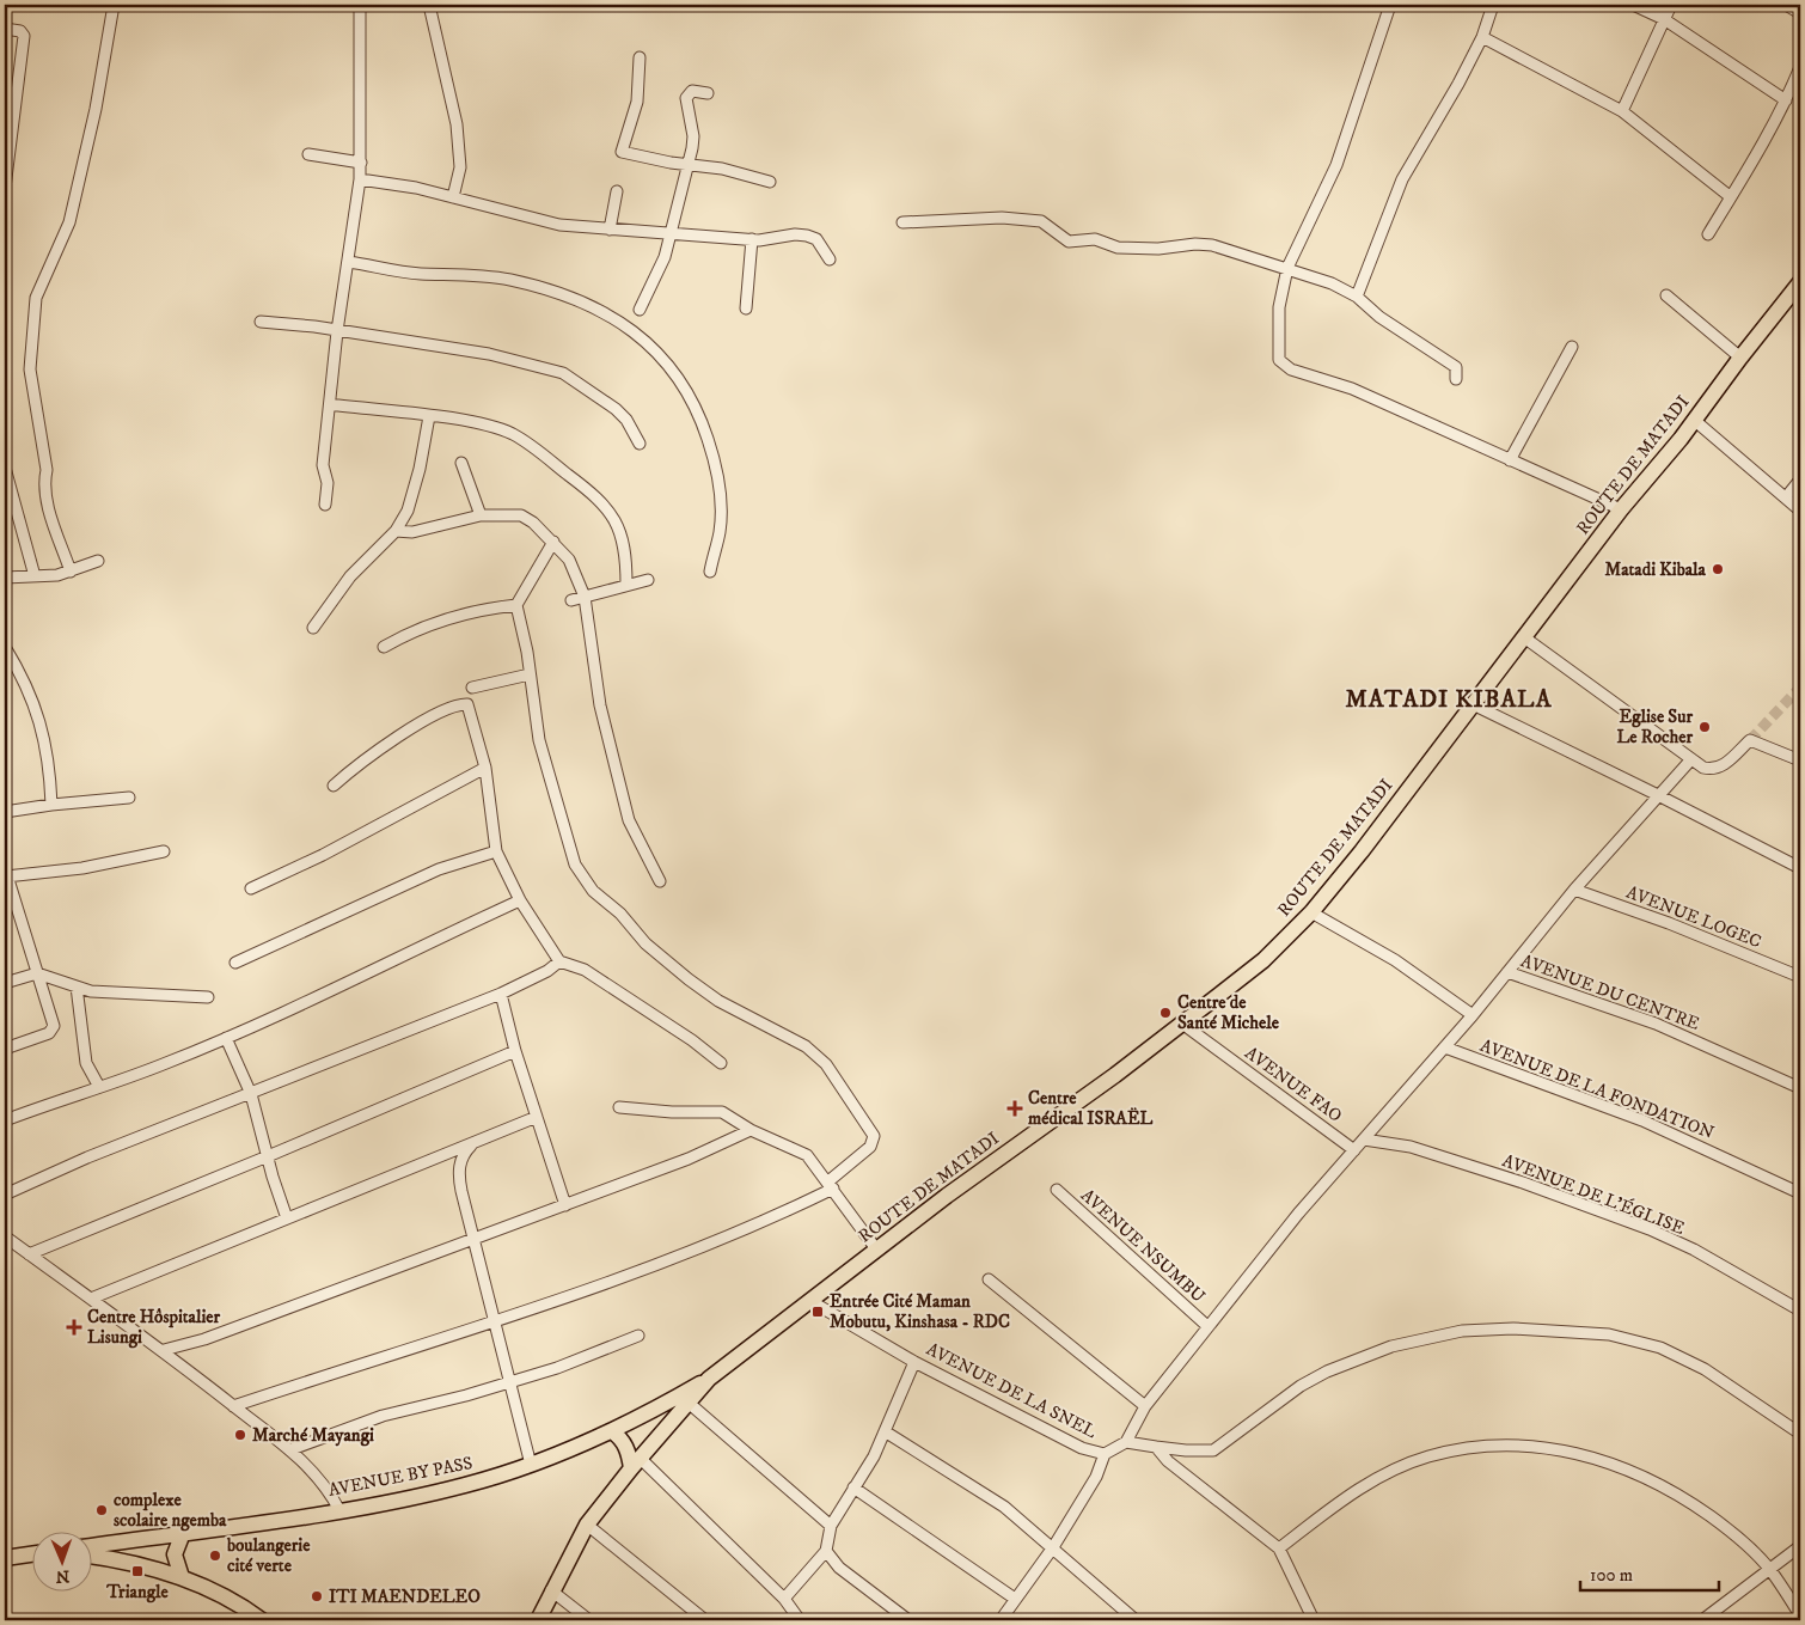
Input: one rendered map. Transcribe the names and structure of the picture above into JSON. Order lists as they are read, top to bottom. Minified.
{"streets":{"highway":["ROUTE DE MATADI","AVENUE BY PASS"],"street":["AVENUE LOGEC","AVENUE DU CENTRE","AVENUE FAO","AVENUE DE LA FONDATION","AVENUE DE L'ÉGLISE","AVENUE NSUMBU","AVENUE DE LA SNEL"]},"crossings":[["ROUTE DE MATADI","AVENUE FAO"],["ROUTE DE MATADI","AVENUE DE LA SNEL"],["ROUTE DE MATADI","AVENUE BY PASS"]],"districts":["MATADI KIBALA"],"places":{"other":["Matadi Kibala","Eglise Sur Le Rocher","Centre de Santé Michele","Marché Mayangi","complexe scolaire ngemba","boulangerie cité verte","ITI MAENDELEO"],"health":["Centre médical ISRAËL","Centre Hôspitalier Lisungi"],"transit":["Entrée Cité Maman Mobutu, Kinshasa - RDC","Triangle"]},"scale_bar":"100 m","north":"bottom"}
